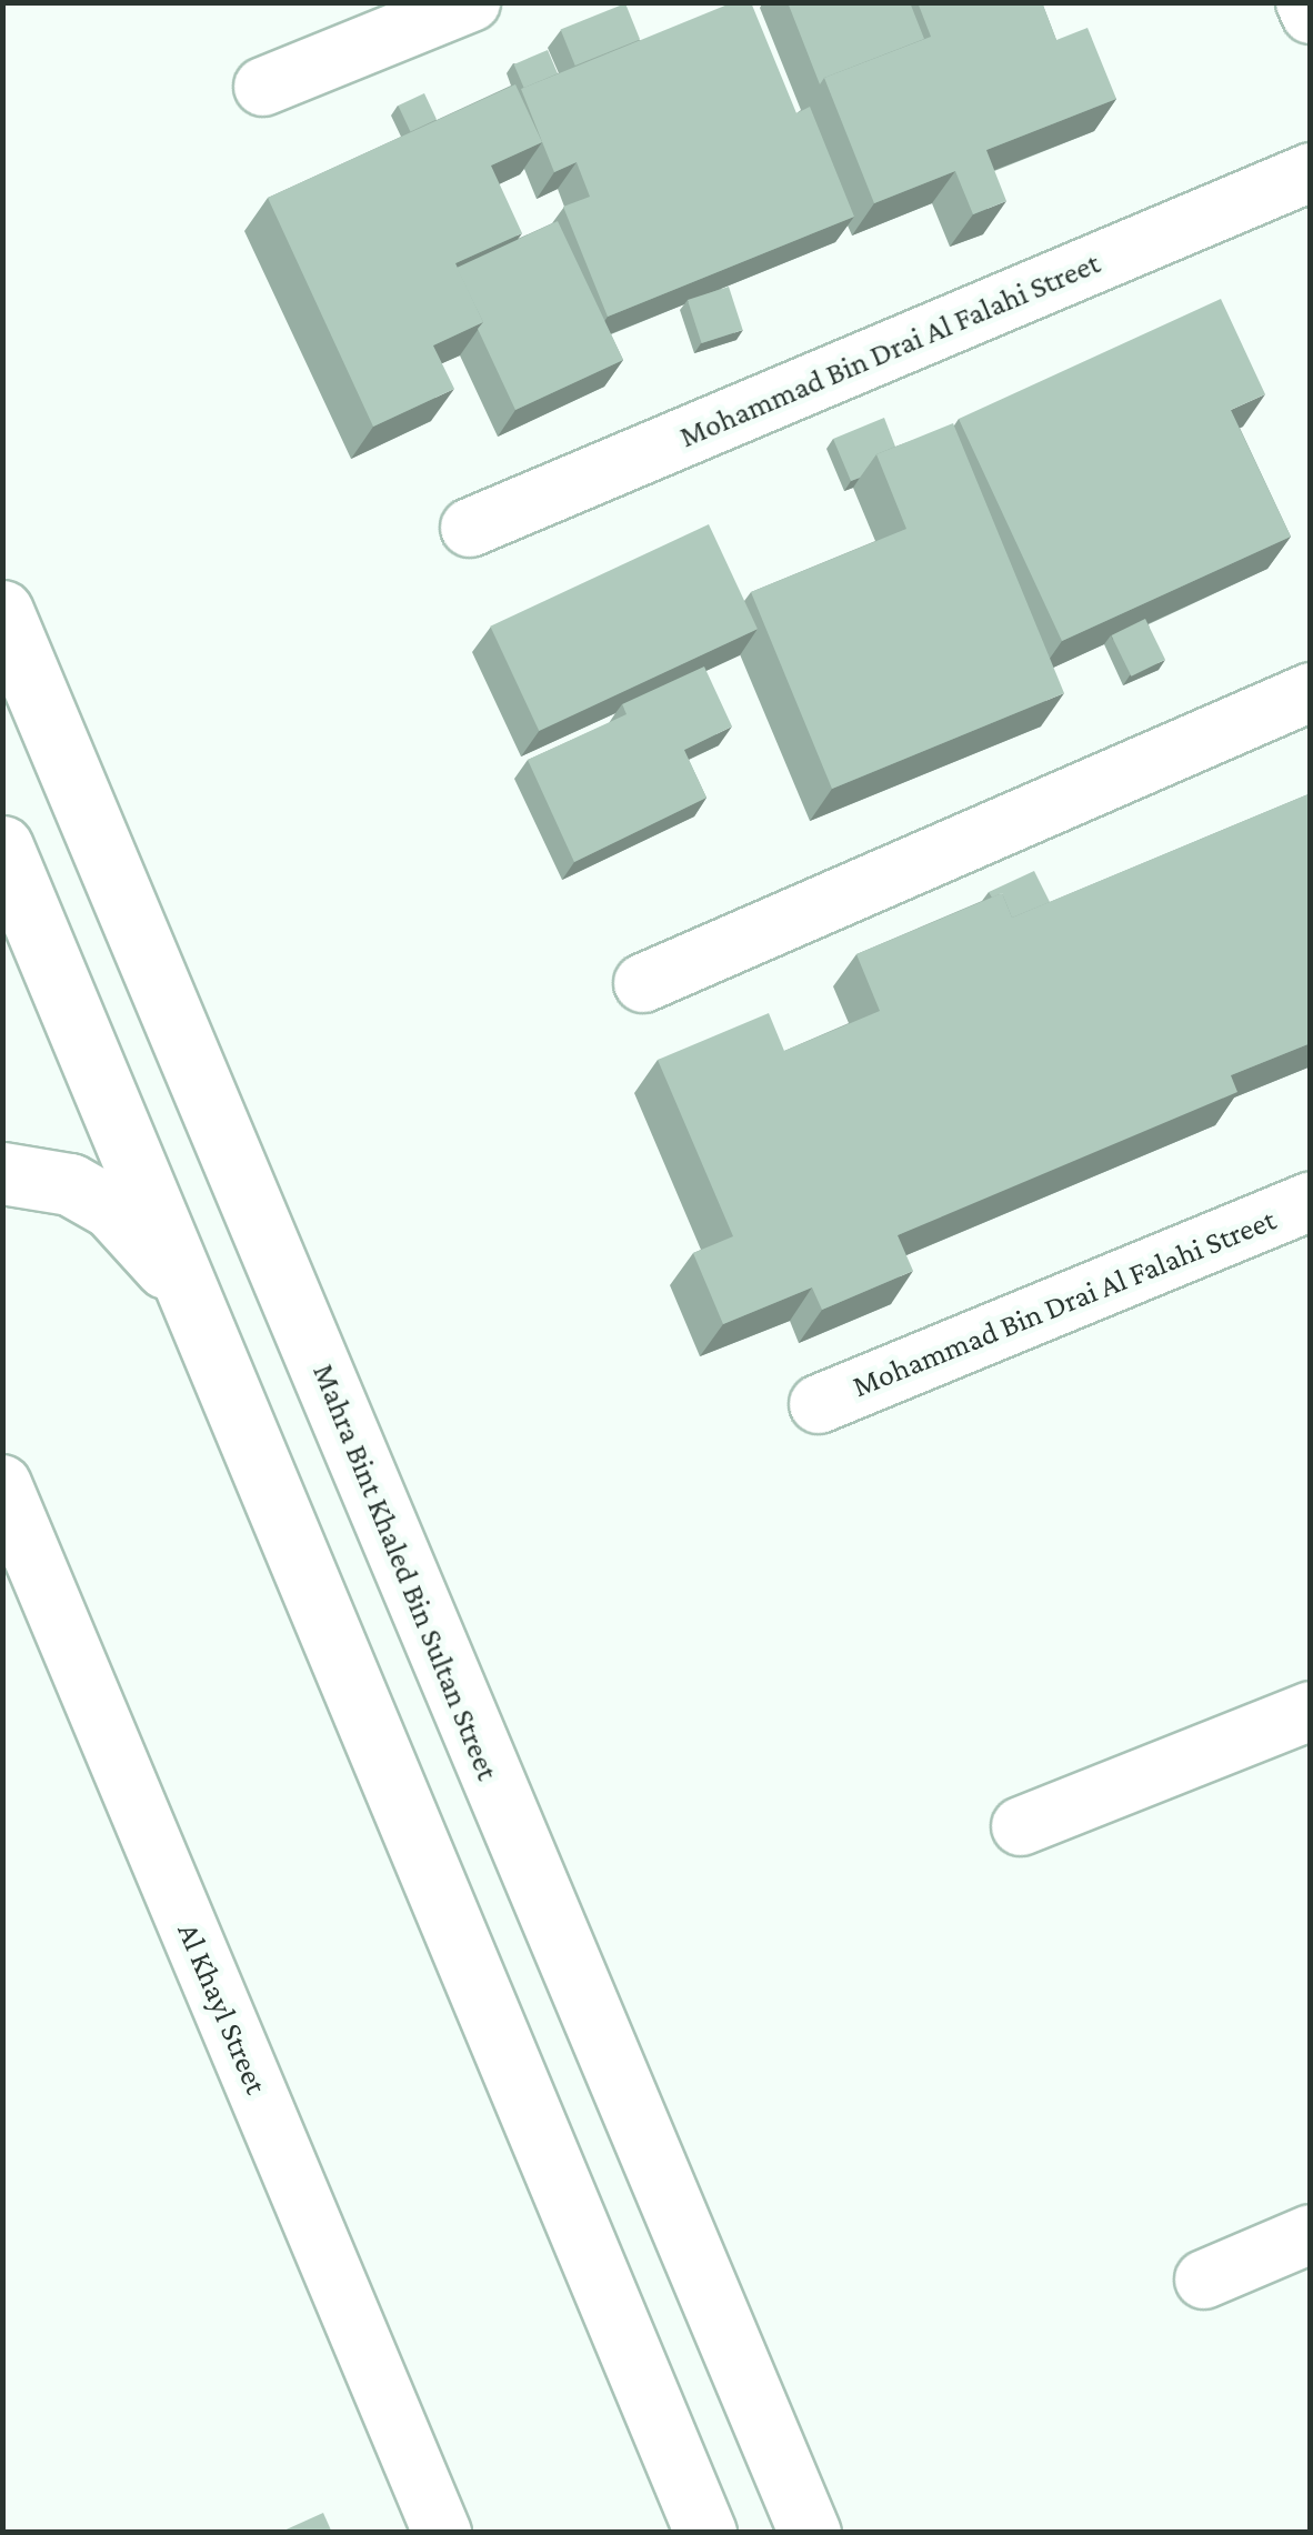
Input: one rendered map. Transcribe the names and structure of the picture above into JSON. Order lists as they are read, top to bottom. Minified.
{"streets":{"street":["Mohammad Bin Drai Al Falahi Street","Mahra Bint Khaled Bin Sultan Street","Al Khayl Street"]}}
